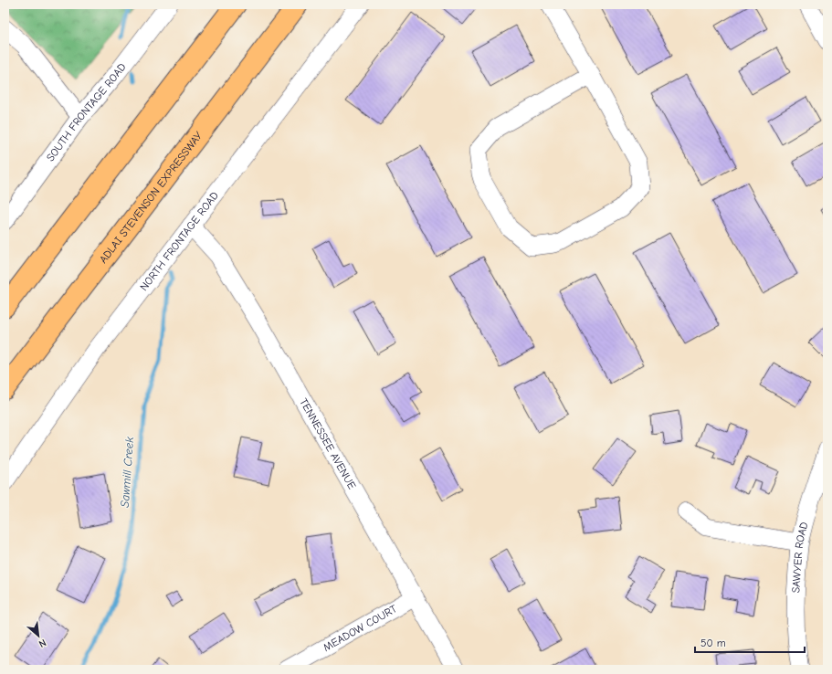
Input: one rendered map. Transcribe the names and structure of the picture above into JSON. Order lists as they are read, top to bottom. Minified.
{"streets":{"highway":["ADLAI STEVENSON EXPRESSWAY"],"street":["SOUTH FRONTAGE ROAD","NORTH FRONTAGE ROAD","TENNESSEE AVENUE","SAWYER ROAD","MEADOW COURT"]},"crossings":[["NORTH FRONTAGE ROAD","TENNESSEE AVENUE"],["TENNESSEE AVENUE","MEADOW COURT"]],"water":["Sawmill Creek"],"scale_bar":"50 m","north":"bottom right"}
